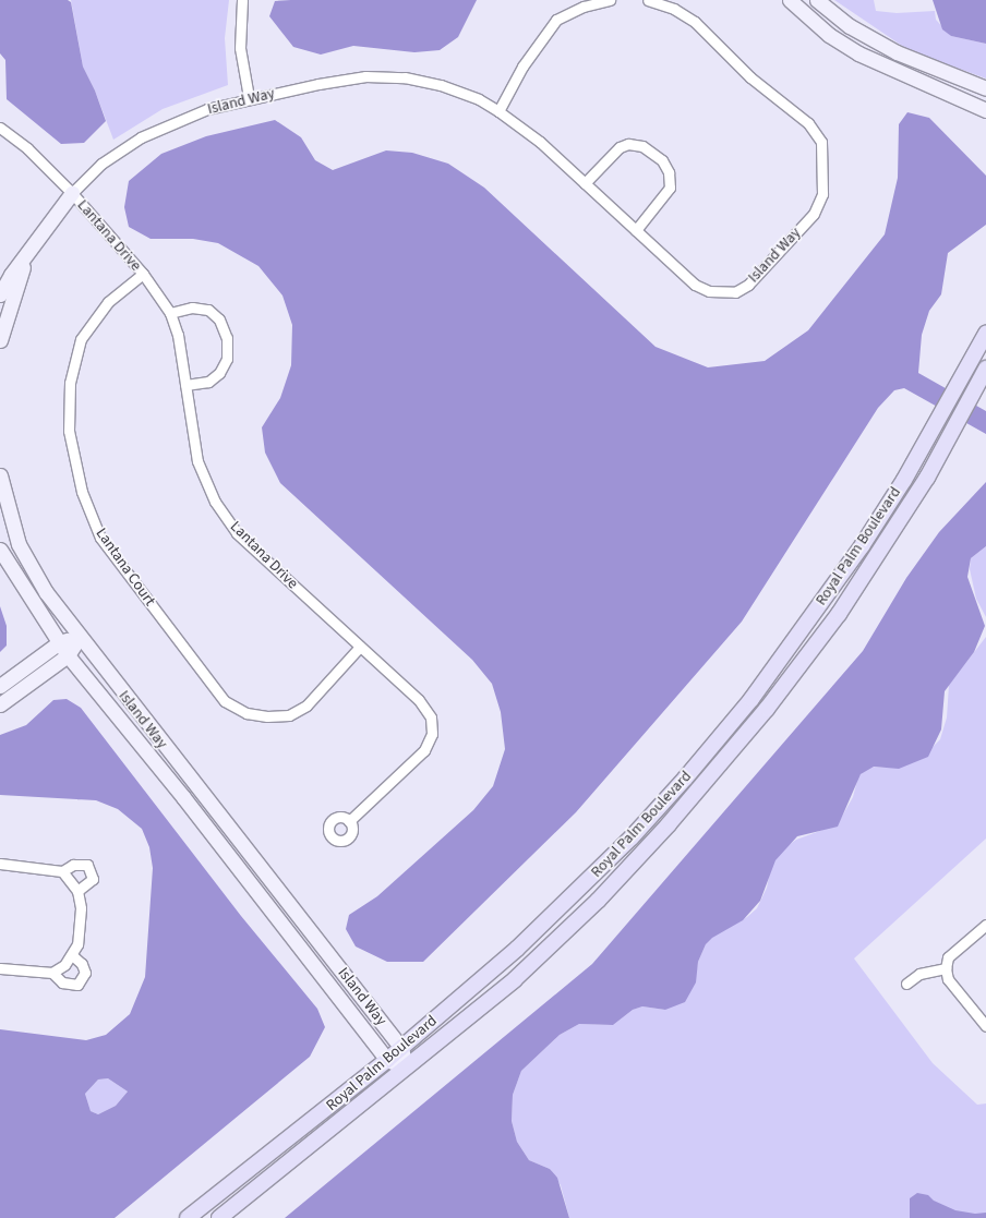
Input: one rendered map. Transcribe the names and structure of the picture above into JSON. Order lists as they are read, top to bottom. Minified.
{"streets":{"main road":["Royal Palm Boulevard"],"street":["Island Way","Lantana Drive","Lantana Court"]},"crossings":[["Island Way","Lantana Drive"],["Island Way","Royal Palm Boulevard"],["Lantana Drive","Lantana Court"]]}
